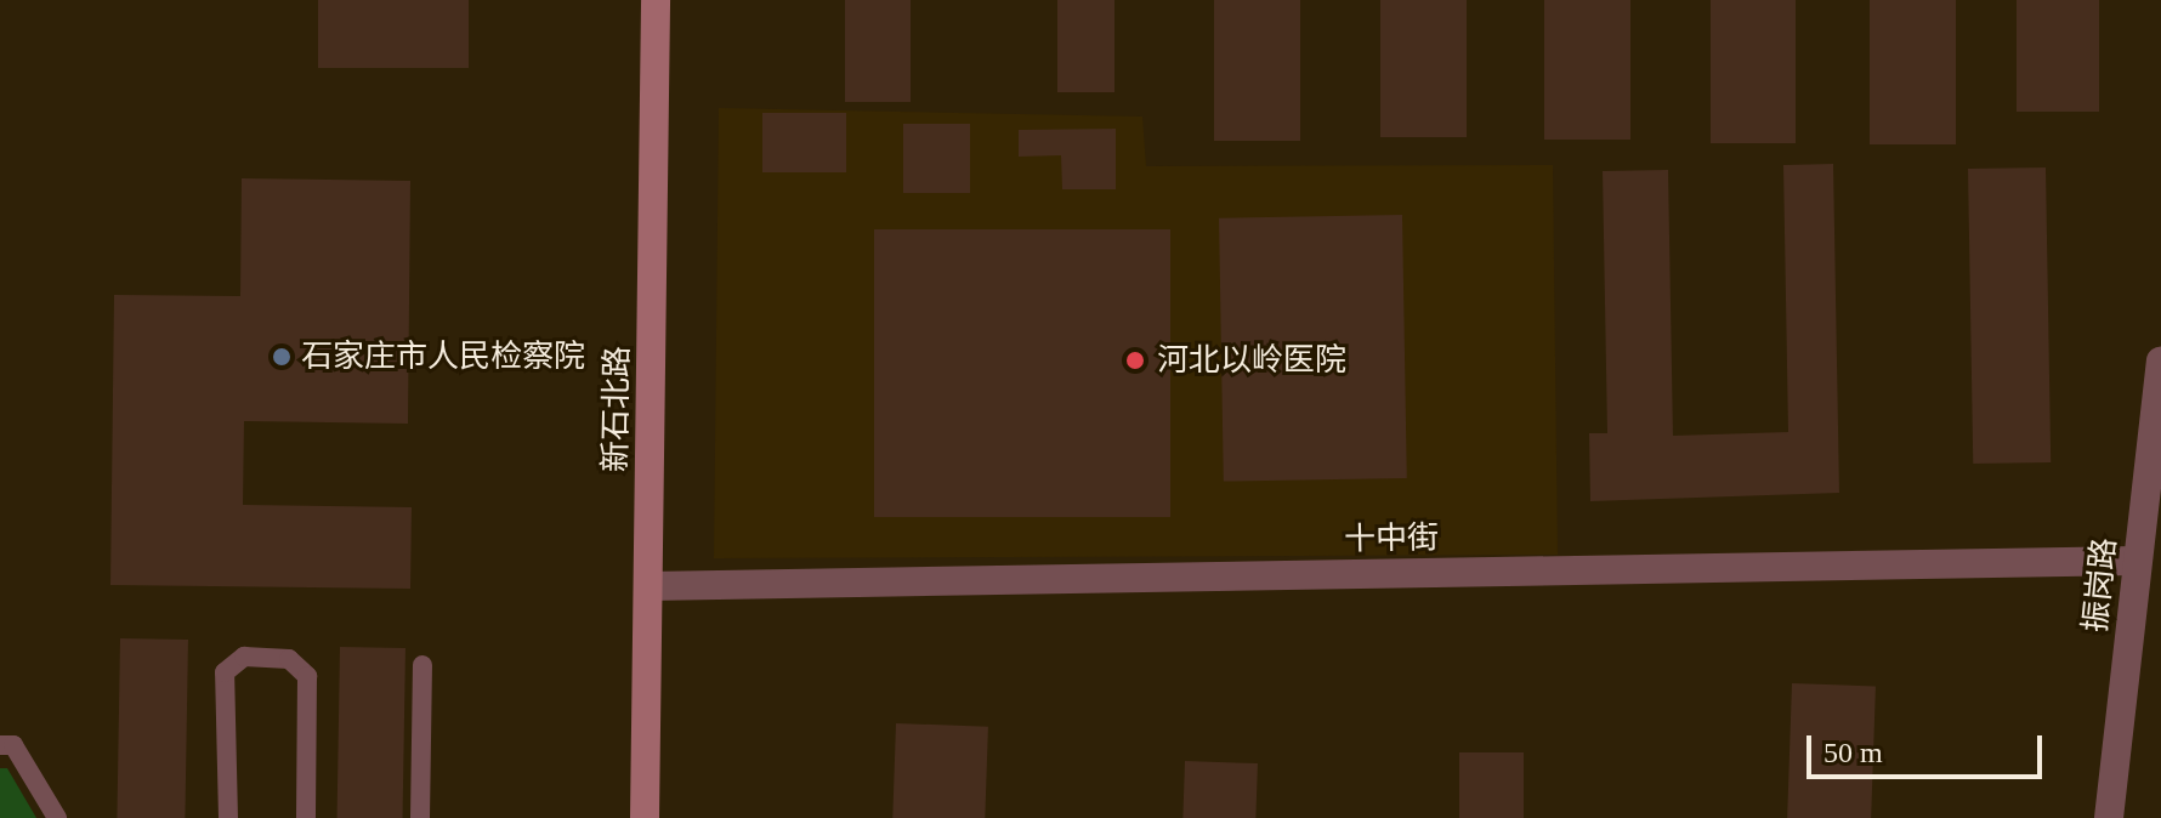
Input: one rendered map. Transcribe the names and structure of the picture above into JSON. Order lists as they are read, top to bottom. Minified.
{"streets":{"street":["新石北路","十中街","振岗路"]},"crossings":[["新石北路","十中街"],["十中街","振岗路"]],"places":["石家庄市人民检察院","河北以岭医院"],"scale_bar":"50 m"}
